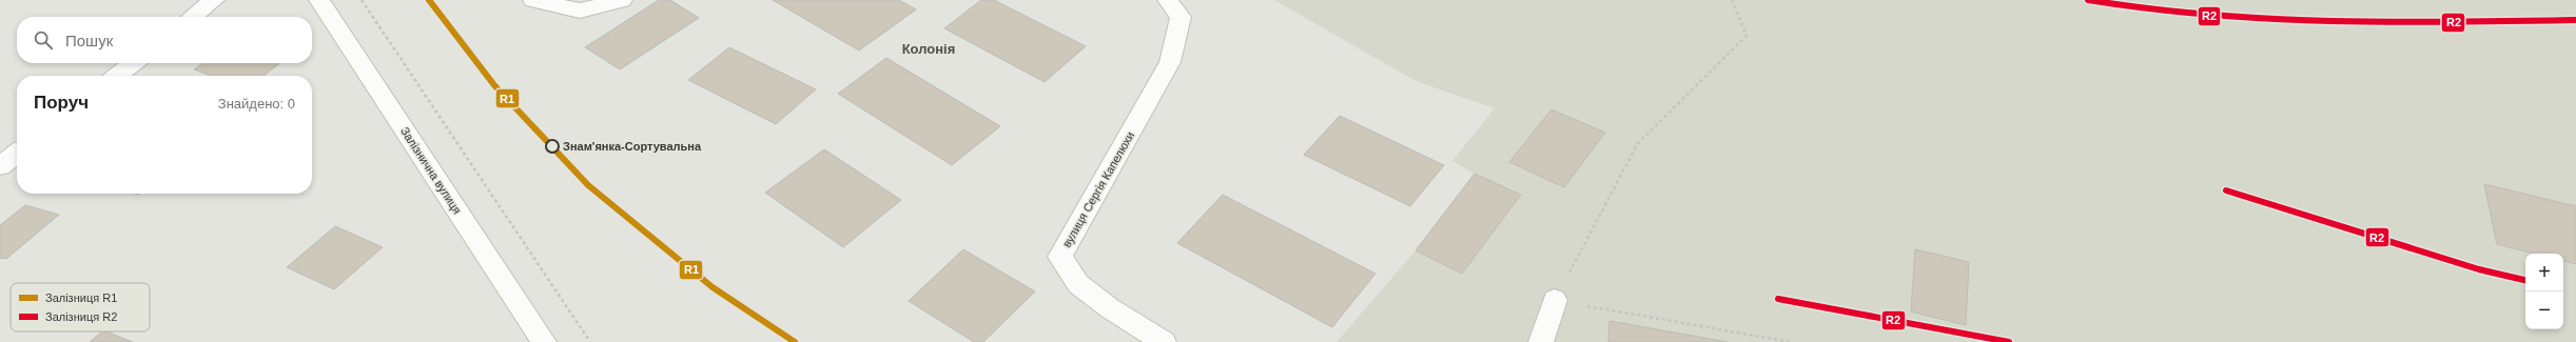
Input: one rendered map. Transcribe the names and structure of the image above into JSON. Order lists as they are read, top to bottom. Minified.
{"streets":{"street":["Залізнична вулиця","вулиця Сергія Капелюхи"]},"districts":["Колонія"],"places":["Знам'янка-Сортувальна"],"lines":["rail line R1","rail line R2"],"legend":["Залізниця R1","Залізниця R2"],"page":{"search":"Пошук","heading":["Поруч","Знайдено: 0"],"map_buttons":["+","−"]}}
